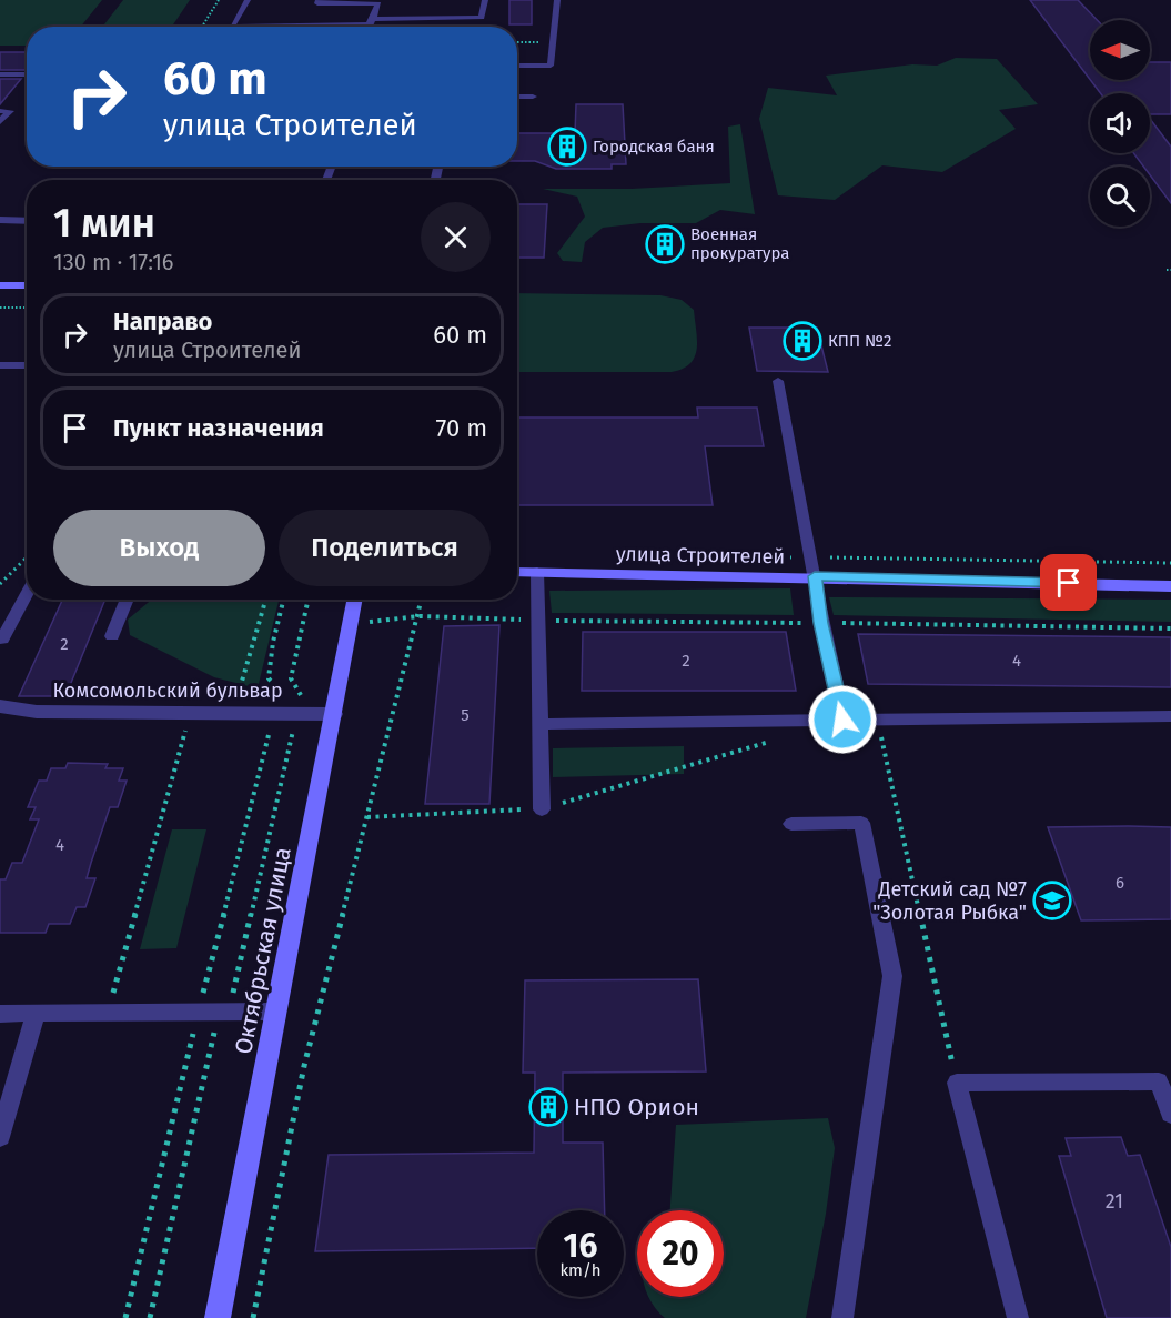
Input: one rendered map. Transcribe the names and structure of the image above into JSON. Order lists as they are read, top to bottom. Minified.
{"streets":{"street":["улица Строителей","Комсомольский бульвар","Октябрьская улица"]},"crossings":[["Комсомольский бульвар","Октябрьская улица"]],"places":{"building":["Городская баня","Военная прокуратура","КПП №2","НПО Орион"],"school or university":["Детский сад №7 \"Золотая Рыбка\""]},"house_numbers":["2","2","4","5","4","6","21"],"north":"left","page":{"turn":["60 m","улица Строителей"],"heading":["1 мин","130 m · 17:16"],"list":[{"name":"Направо","note":"улица Строителей","value":"60 m"},{"name":"Пункт назначения","value":"70 m"}],"buttons":["Выход","Поделиться"],"speed":"16 km/h","limit":"20"}}
